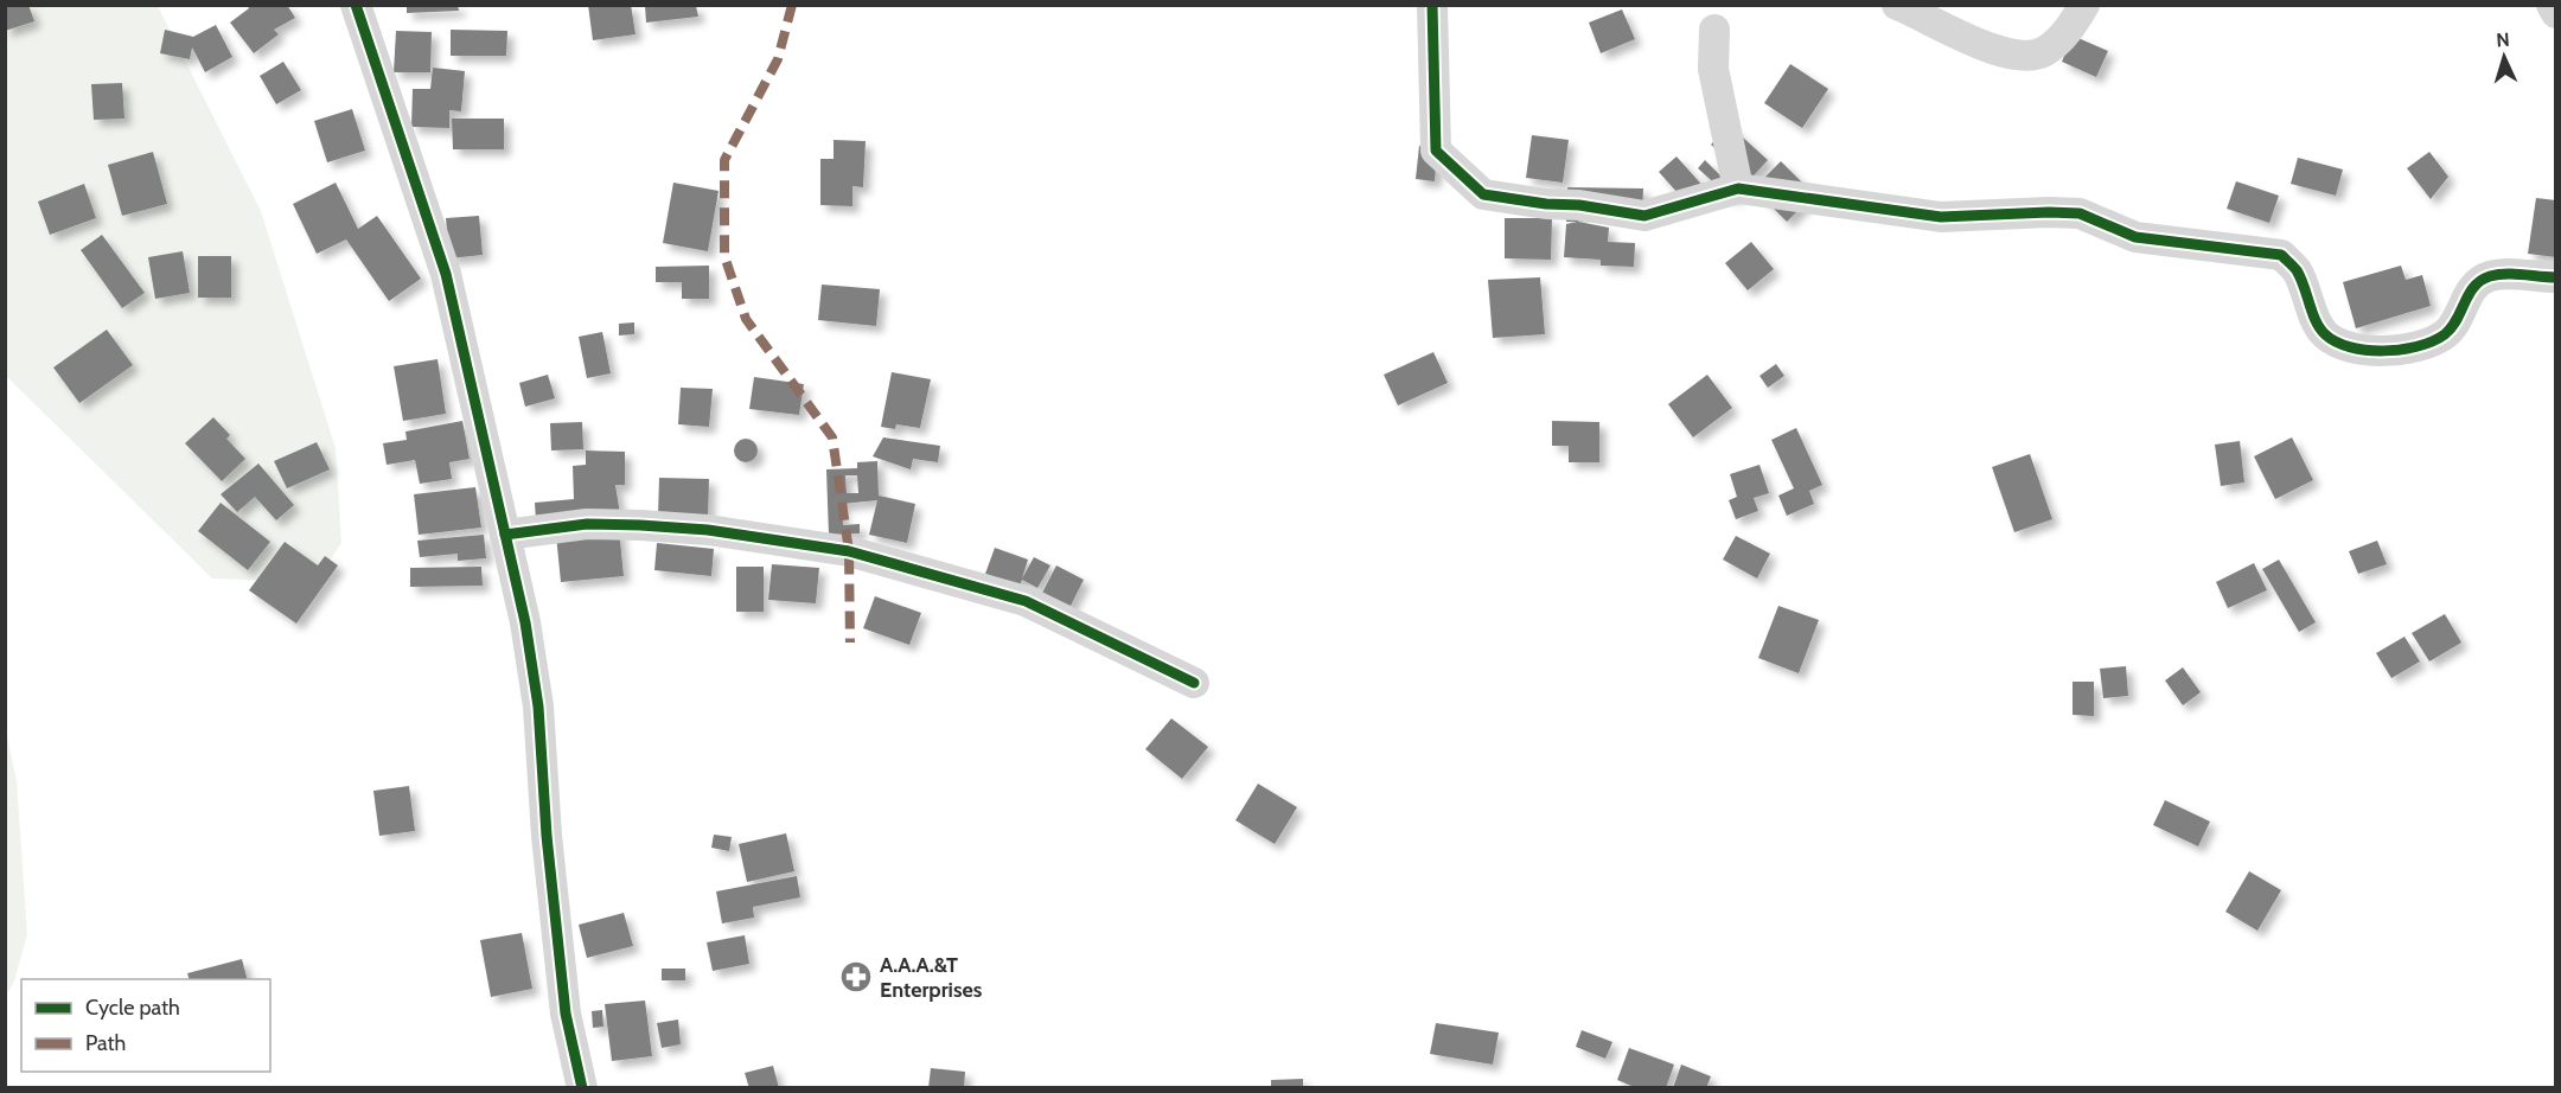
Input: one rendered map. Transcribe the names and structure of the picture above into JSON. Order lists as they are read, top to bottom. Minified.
{"places":{"pharmacy":["A.A.A.&T Enterprises"]},"legend":["Cycle path","Path"],"north":"top"}
